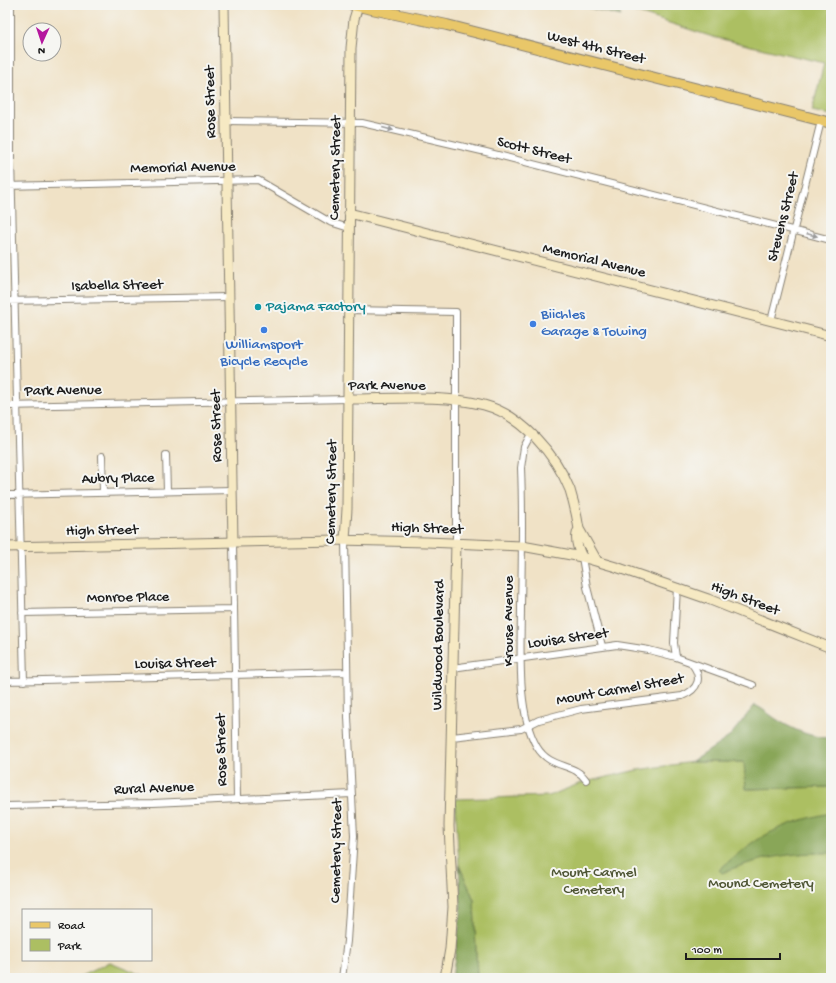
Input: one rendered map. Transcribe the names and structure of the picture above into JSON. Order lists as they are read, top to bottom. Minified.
{"streets":{"main road":["West 4th Street"],"street":["Rose Street","Scott Street","Memorial Avenue","Cemetery Street","Stevens Street","Isabella Street","Park Avenue","Aubry Place","High Street","Monroe Place","Krouse Avenue","Louisa Street","Wildwood Boulevard","Mount Carmel Street","Rural Avenue"]},"crossings":[["West 4th Street","Cemetery Street"],["West 4th Street","Stevens Street"],["Rose Street","Scott Street"],["Rose Street","Memorial Avenue"],["Rose Street","Isabella Street"],["Rose Street","Park Avenue"],["Rose Street","Aubry Place"],["Rose Street","High Street"],["Rose Street","Monroe Place"],["Rose Street","Louisa Street"],["Rose Street","Rural Avenue"],["Scott Street","Cemetery Street"],["Scott Street","Stevens Street"],["Memorial Avenue","Cemetery Street"],["Memorial Avenue","Stevens Street"],["Cemetery Street","Park Avenue"],["Cemetery Street","High Street"],["Cemetery Street","Louisa Street"],["Cemetery Street","Wildwood Boulevard"],["Cemetery Street","Rural Avenue"],["Park Avenue","High Street"],["Park Avenue","Krouse Avenue"],["Park Avenue","Louisa Street"],["Park Avenue","Wildwood Boulevard"],["High Street","Krouse Avenue"],["High Street","Wildwood Boulevard"],["Krouse Avenue","Louisa Street"],["Krouse Avenue","Mount Carmel Street"],["Louisa Street","Wildwood Boulevard"],["Louisa Street","Mount Carmel Street"],["Wildwood Boulevard","Mount Carmel Street"]],"one_way":["Scott Street"],"parks":["Mount Carmel Cemetery","Mound Cemetery"],"places":["Pajama Factory","Biichles Garage & Towing","Williamsport Bicycle Recycle"],"legend":["Road","Park"],"scale_bar":"100 m","north":"bottom"}
